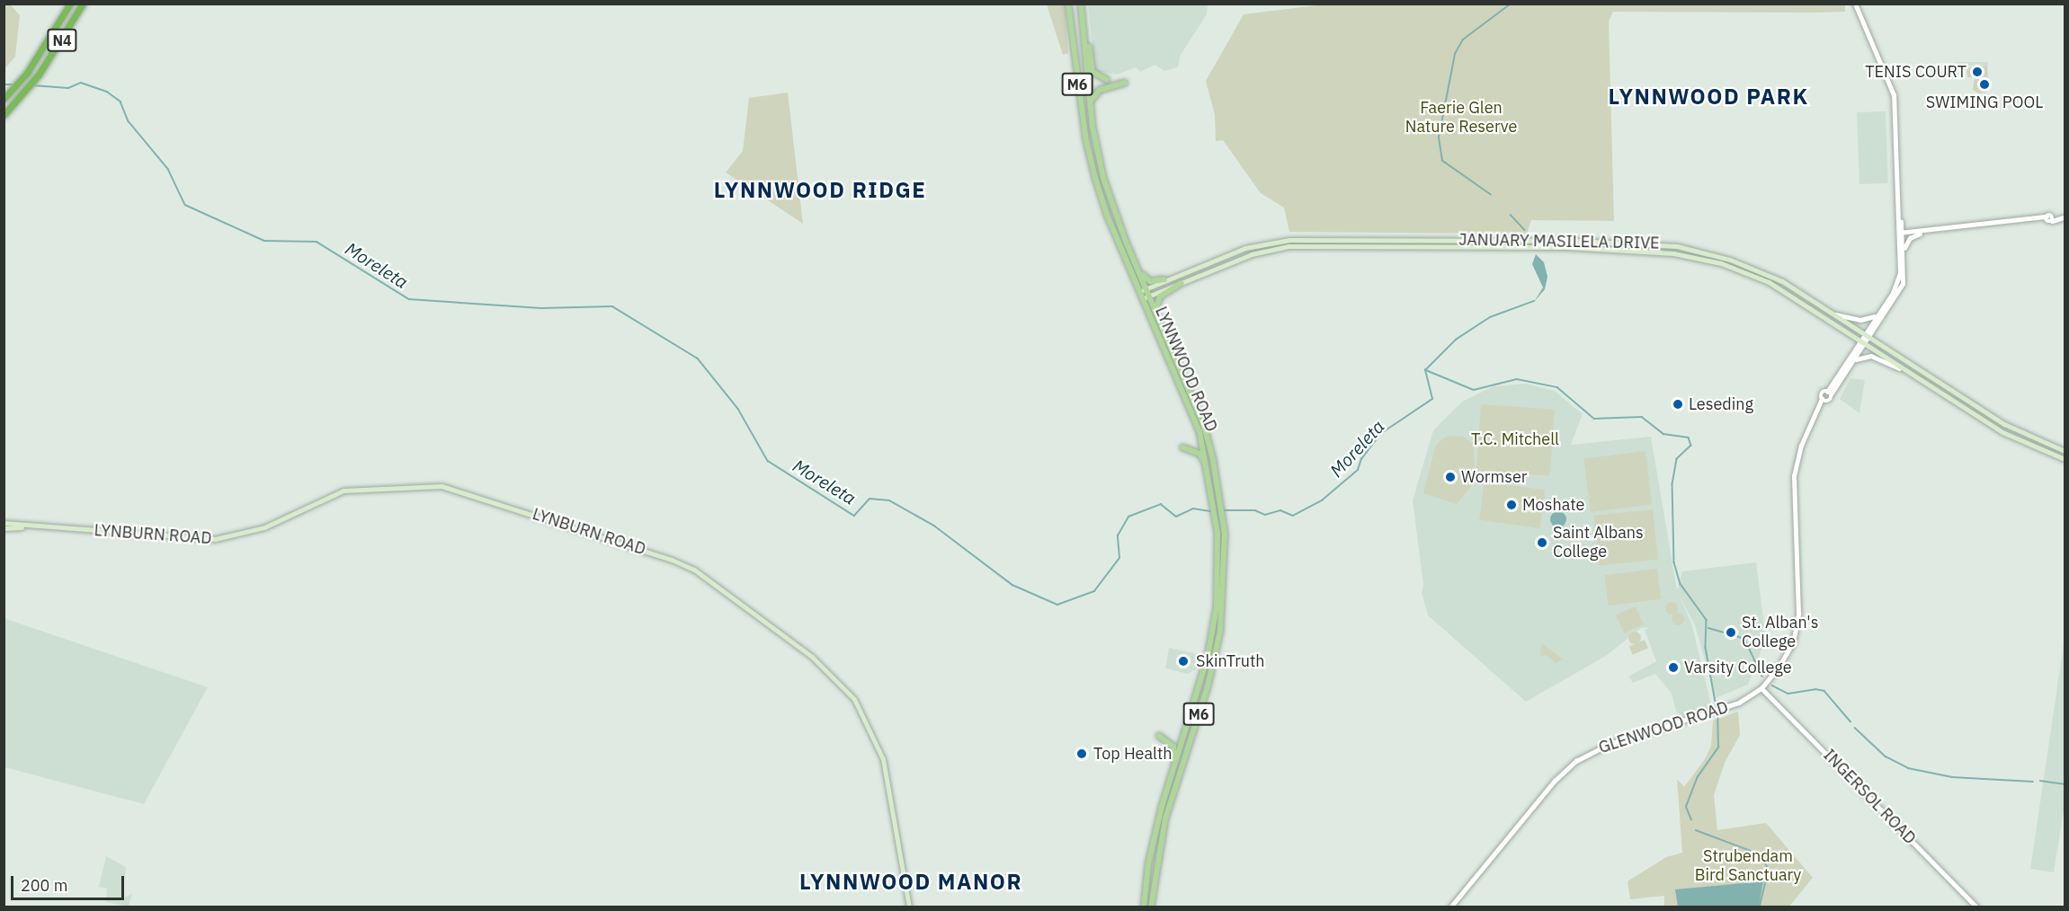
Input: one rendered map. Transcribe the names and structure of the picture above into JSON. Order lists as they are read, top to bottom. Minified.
{"streets":{"highway":["N4"],"main road":["M6","JANUARY MASILELA DRIVE","LYNNWOOD ROAD","LYNBURN ROAD"],"street":["GLENWOOD ROAD","INGERSOL ROAD"]},"crossings":[["JANUARY MASILELA DRIVE","LYNNWOOD ROAD"],["GLENWOOD ROAD","INGERSOL ROAD"]],"districts":["LYNNWOOD PARK","LYNNWOOD RIDGE","LYNNWOOD MANOR"],"water":["Moreleta"],"parks":["Faerie Glen Nature Reserve","T.C. Mitchell","Strubendam Bird Sanctuary"],"places":["TENIS COURT","SWIMING POOL","Leseding","Wormser","Moshate","Saint Albans College","St. Alban's College","SkinTruth","Varsity College","Top Health"],"scale_bar":"200 m"}
